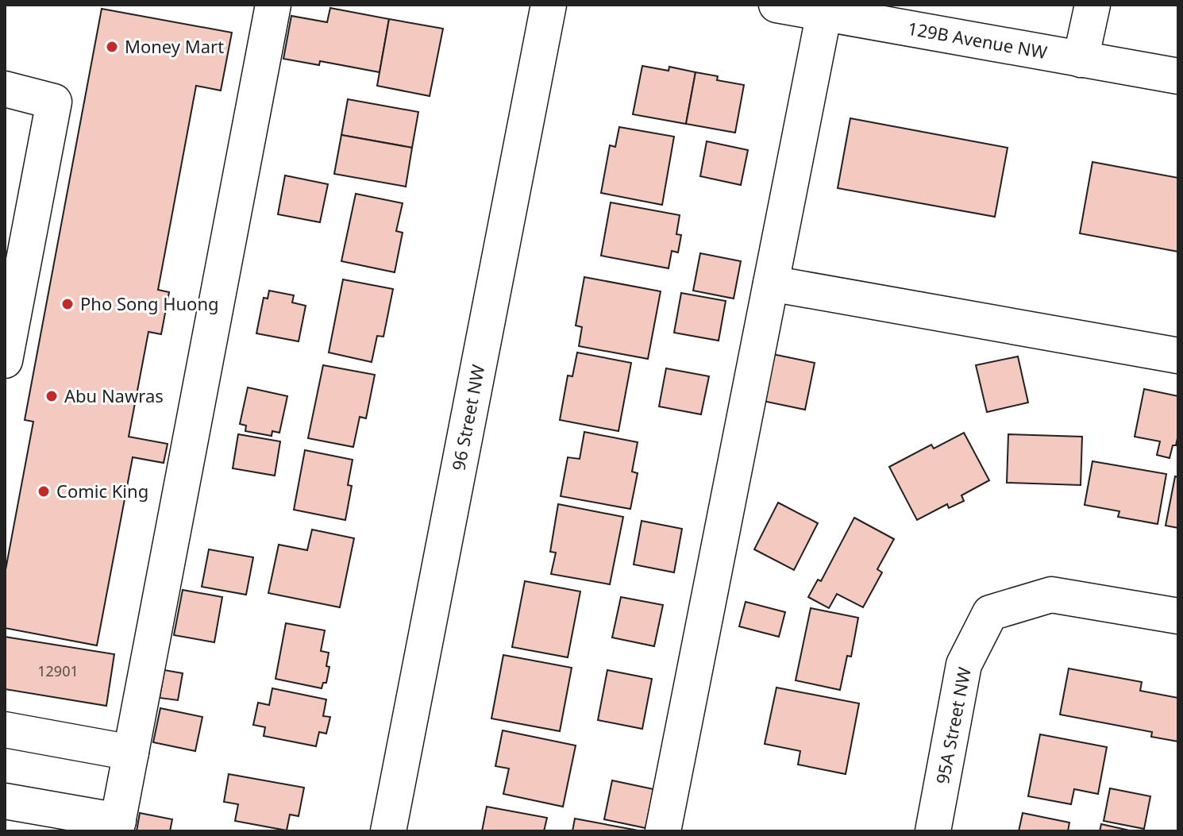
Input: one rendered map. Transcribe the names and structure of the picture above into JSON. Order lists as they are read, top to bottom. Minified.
{"streets":{"street":["129B Avenue NW","96 Street NW","95A Street NW"]},"places":["Money Mart","Pho Song Huong","Abu Nawras","Comic King"],"house_numbers":["12901"]}
